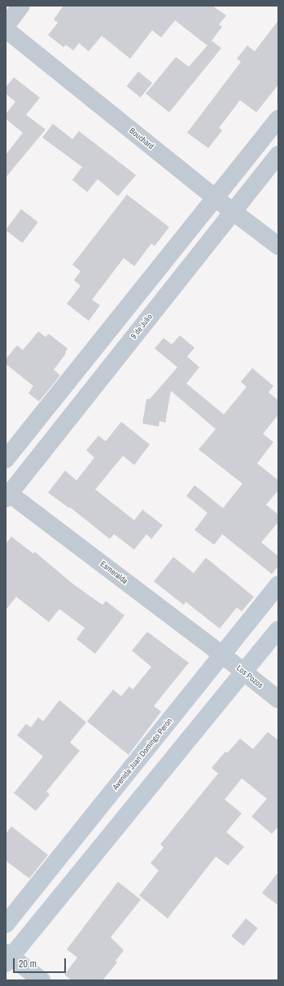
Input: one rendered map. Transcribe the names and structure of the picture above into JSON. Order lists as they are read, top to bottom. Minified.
{"streets":{"main road":["Avenida Juan Domingo Perón"],"street":["Bouchard","9 de Julio","Esmeralda","Los Pozos"]},"crossings":[["Bouchard","9 de Julio"],["9 de Julio","Esmeralda"],["Esmeralda","Los Pozos"],["Esmeralda","Avenida Juan Domingo Perón"],["Los Pozos","Avenida Juan Domingo Perón"]],"scale_bar":"20 m"}
